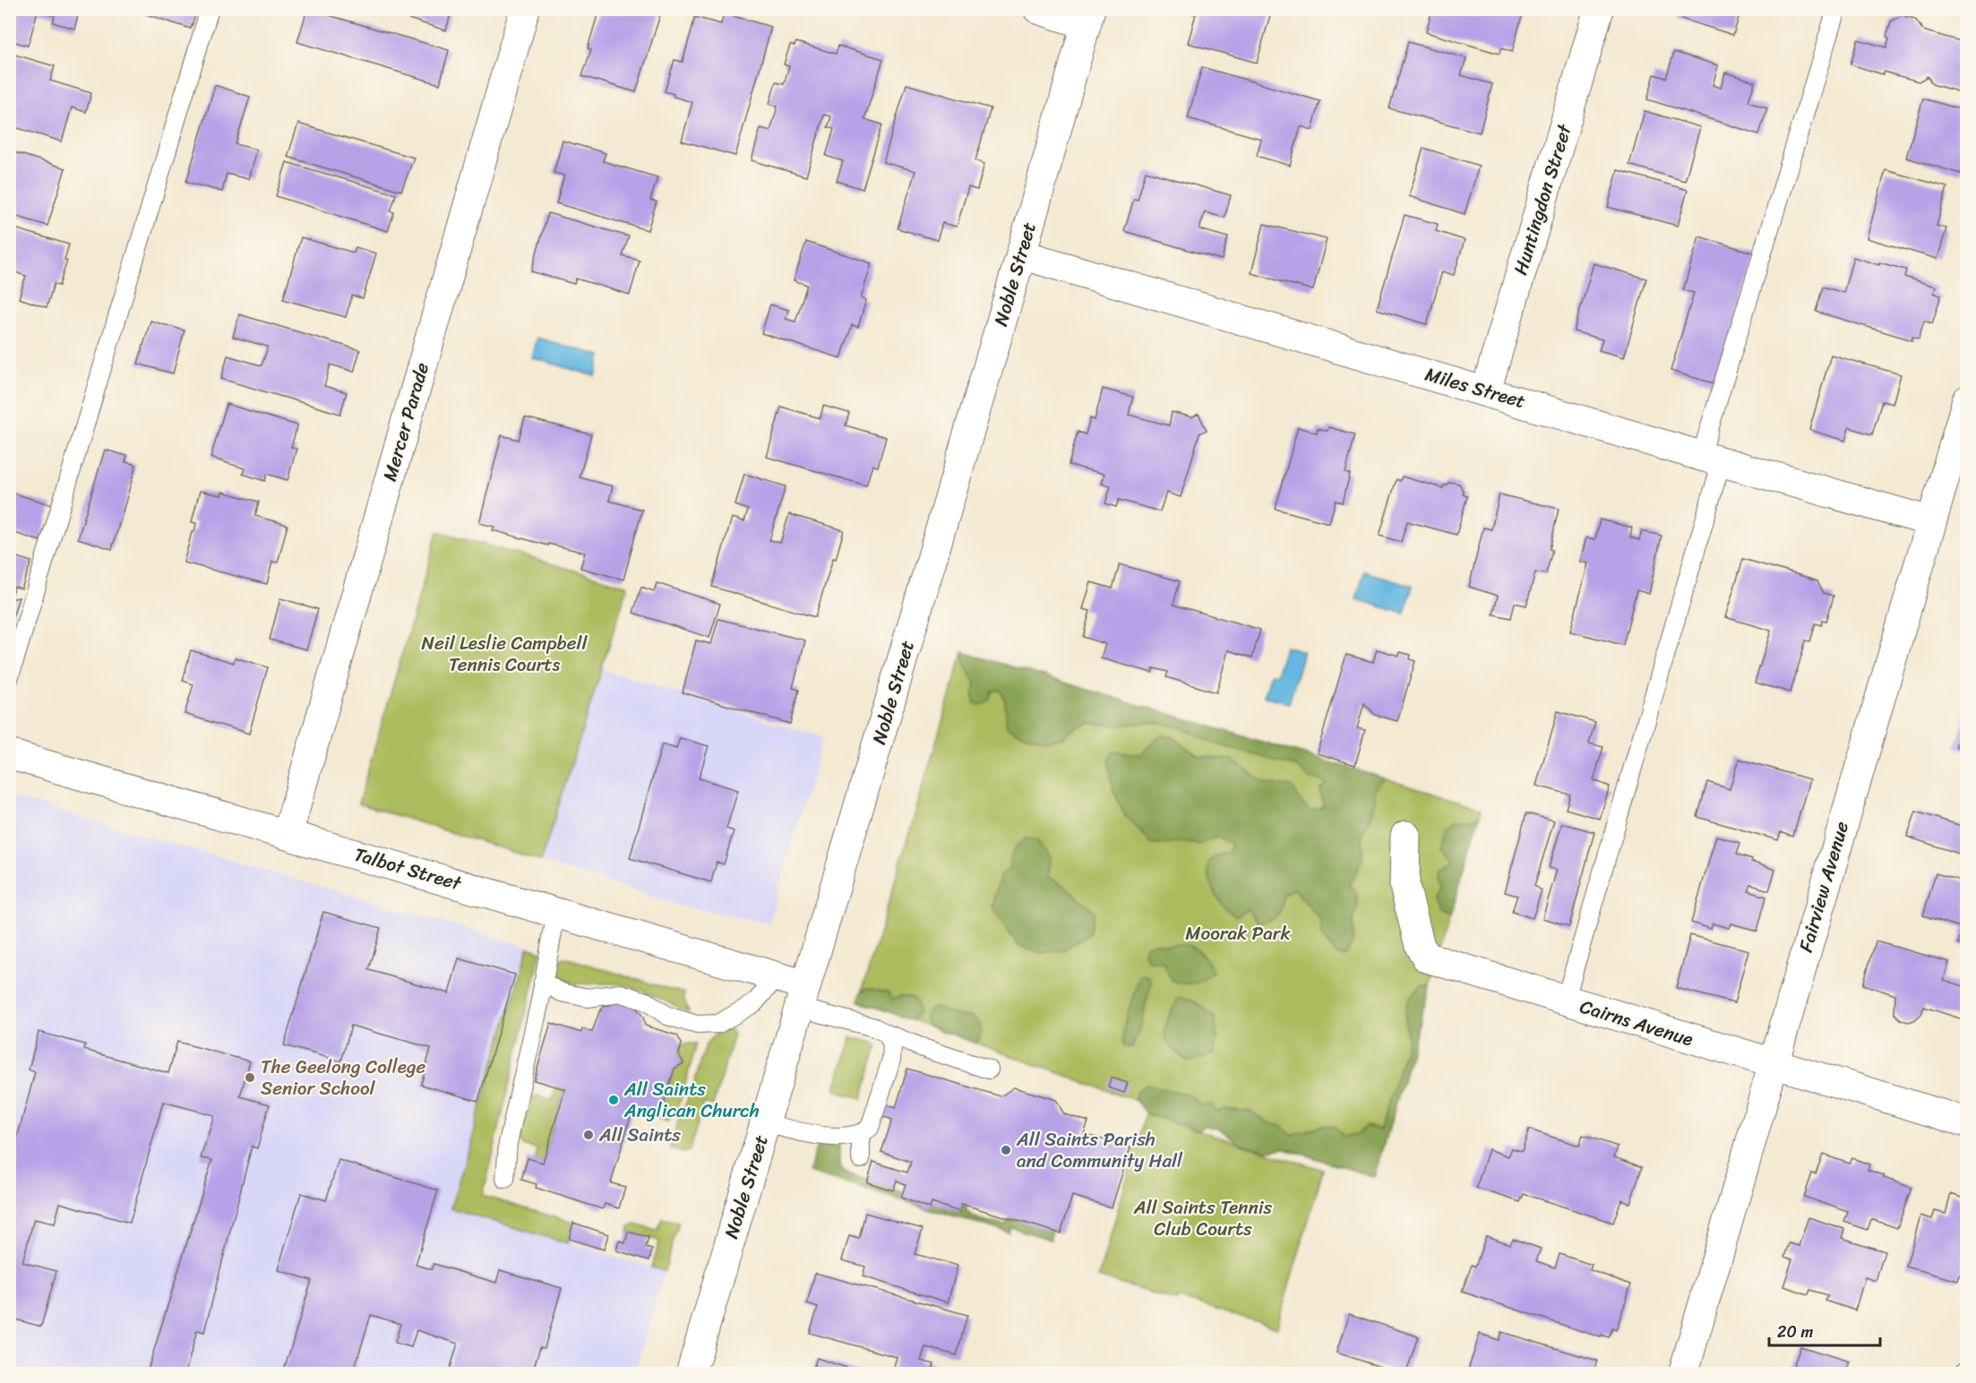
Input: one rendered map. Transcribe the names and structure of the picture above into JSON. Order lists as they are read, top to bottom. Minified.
{"streets":{"street":["Huntingdon Street","Noble Street","Miles Street","Mercer Parade","Talbot Street","Fairview Avenue","Cairns Avenue"]},"crossings":[["Huntingdon Street","Miles Street"],["Noble Street","Miles Street"],["Noble Street","Talbot Street"],["Miles Street","Fairview Avenue"],["Mercer Parade","Talbot Street"],["Fairview Avenue","Cairns Avenue"]],"parks":["Neil Leslie Campbell Tennis Courts","Moorak Park","All Saints Tennis Club Courts"],"places":["The Geelong College Senior School","All Saints Anglican Church","All Saints","All Saints Parish and Community Hall"],"scale_bar":"20 m"}
